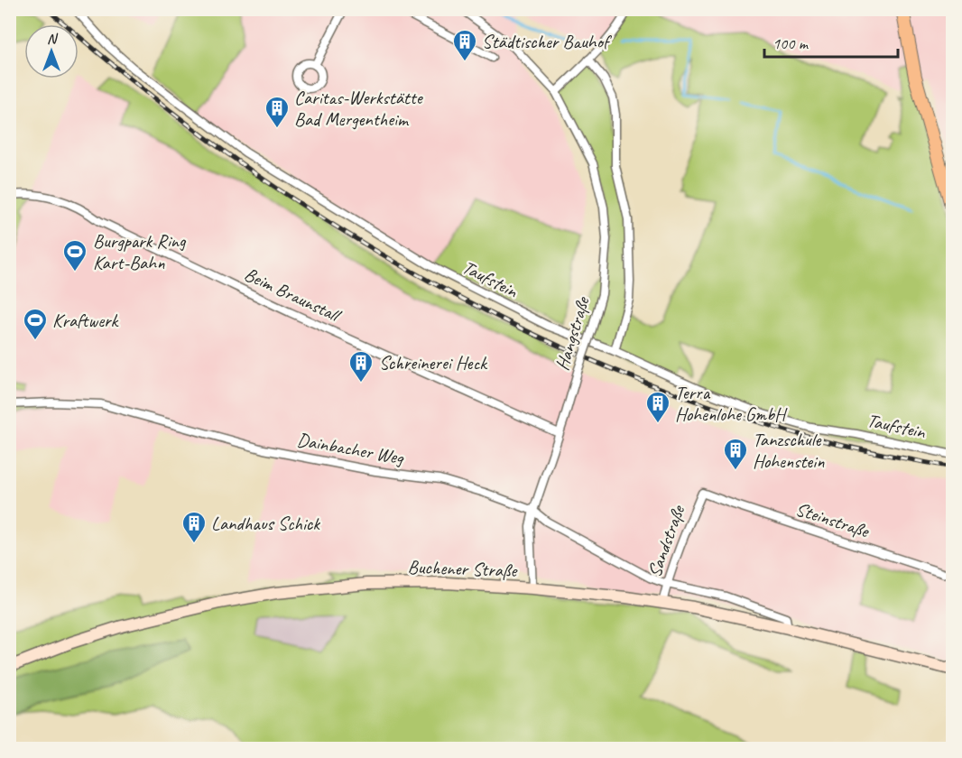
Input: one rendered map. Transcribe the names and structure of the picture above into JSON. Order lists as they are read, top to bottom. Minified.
{"streets":{"main road":["Buchener Straße"],"street":["Taufstein","Beim Braunstall","Hangstraße","Dainbacher Weg","Steinstraße","Sandstraße"]},"crossings":[["Beim Braunstall","Hangstraße"],["Hangstraße","Dainbacher Weg"],["Hangstraße","Buchener Straße"],["Dainbacher Weg","Sandstraße"],["Dainbacher Weg","Buchener Straße"],["Steinstraße","Sandstraße"],["Sandstraße","Buchener Straße"]],"places":{"building":["Städtischer Bauhof","Caritas-Werkstätte Bad Mergentheim","Schreinerei Heck","Terra Hohenlohe GmbH","Tanzschule Hohenstein","Landhaus Schick"],"sports":["Burgpark Ring Kart-Bahn","Kraftwerk"]},"scale_bar":"100 m","north":"top"}
